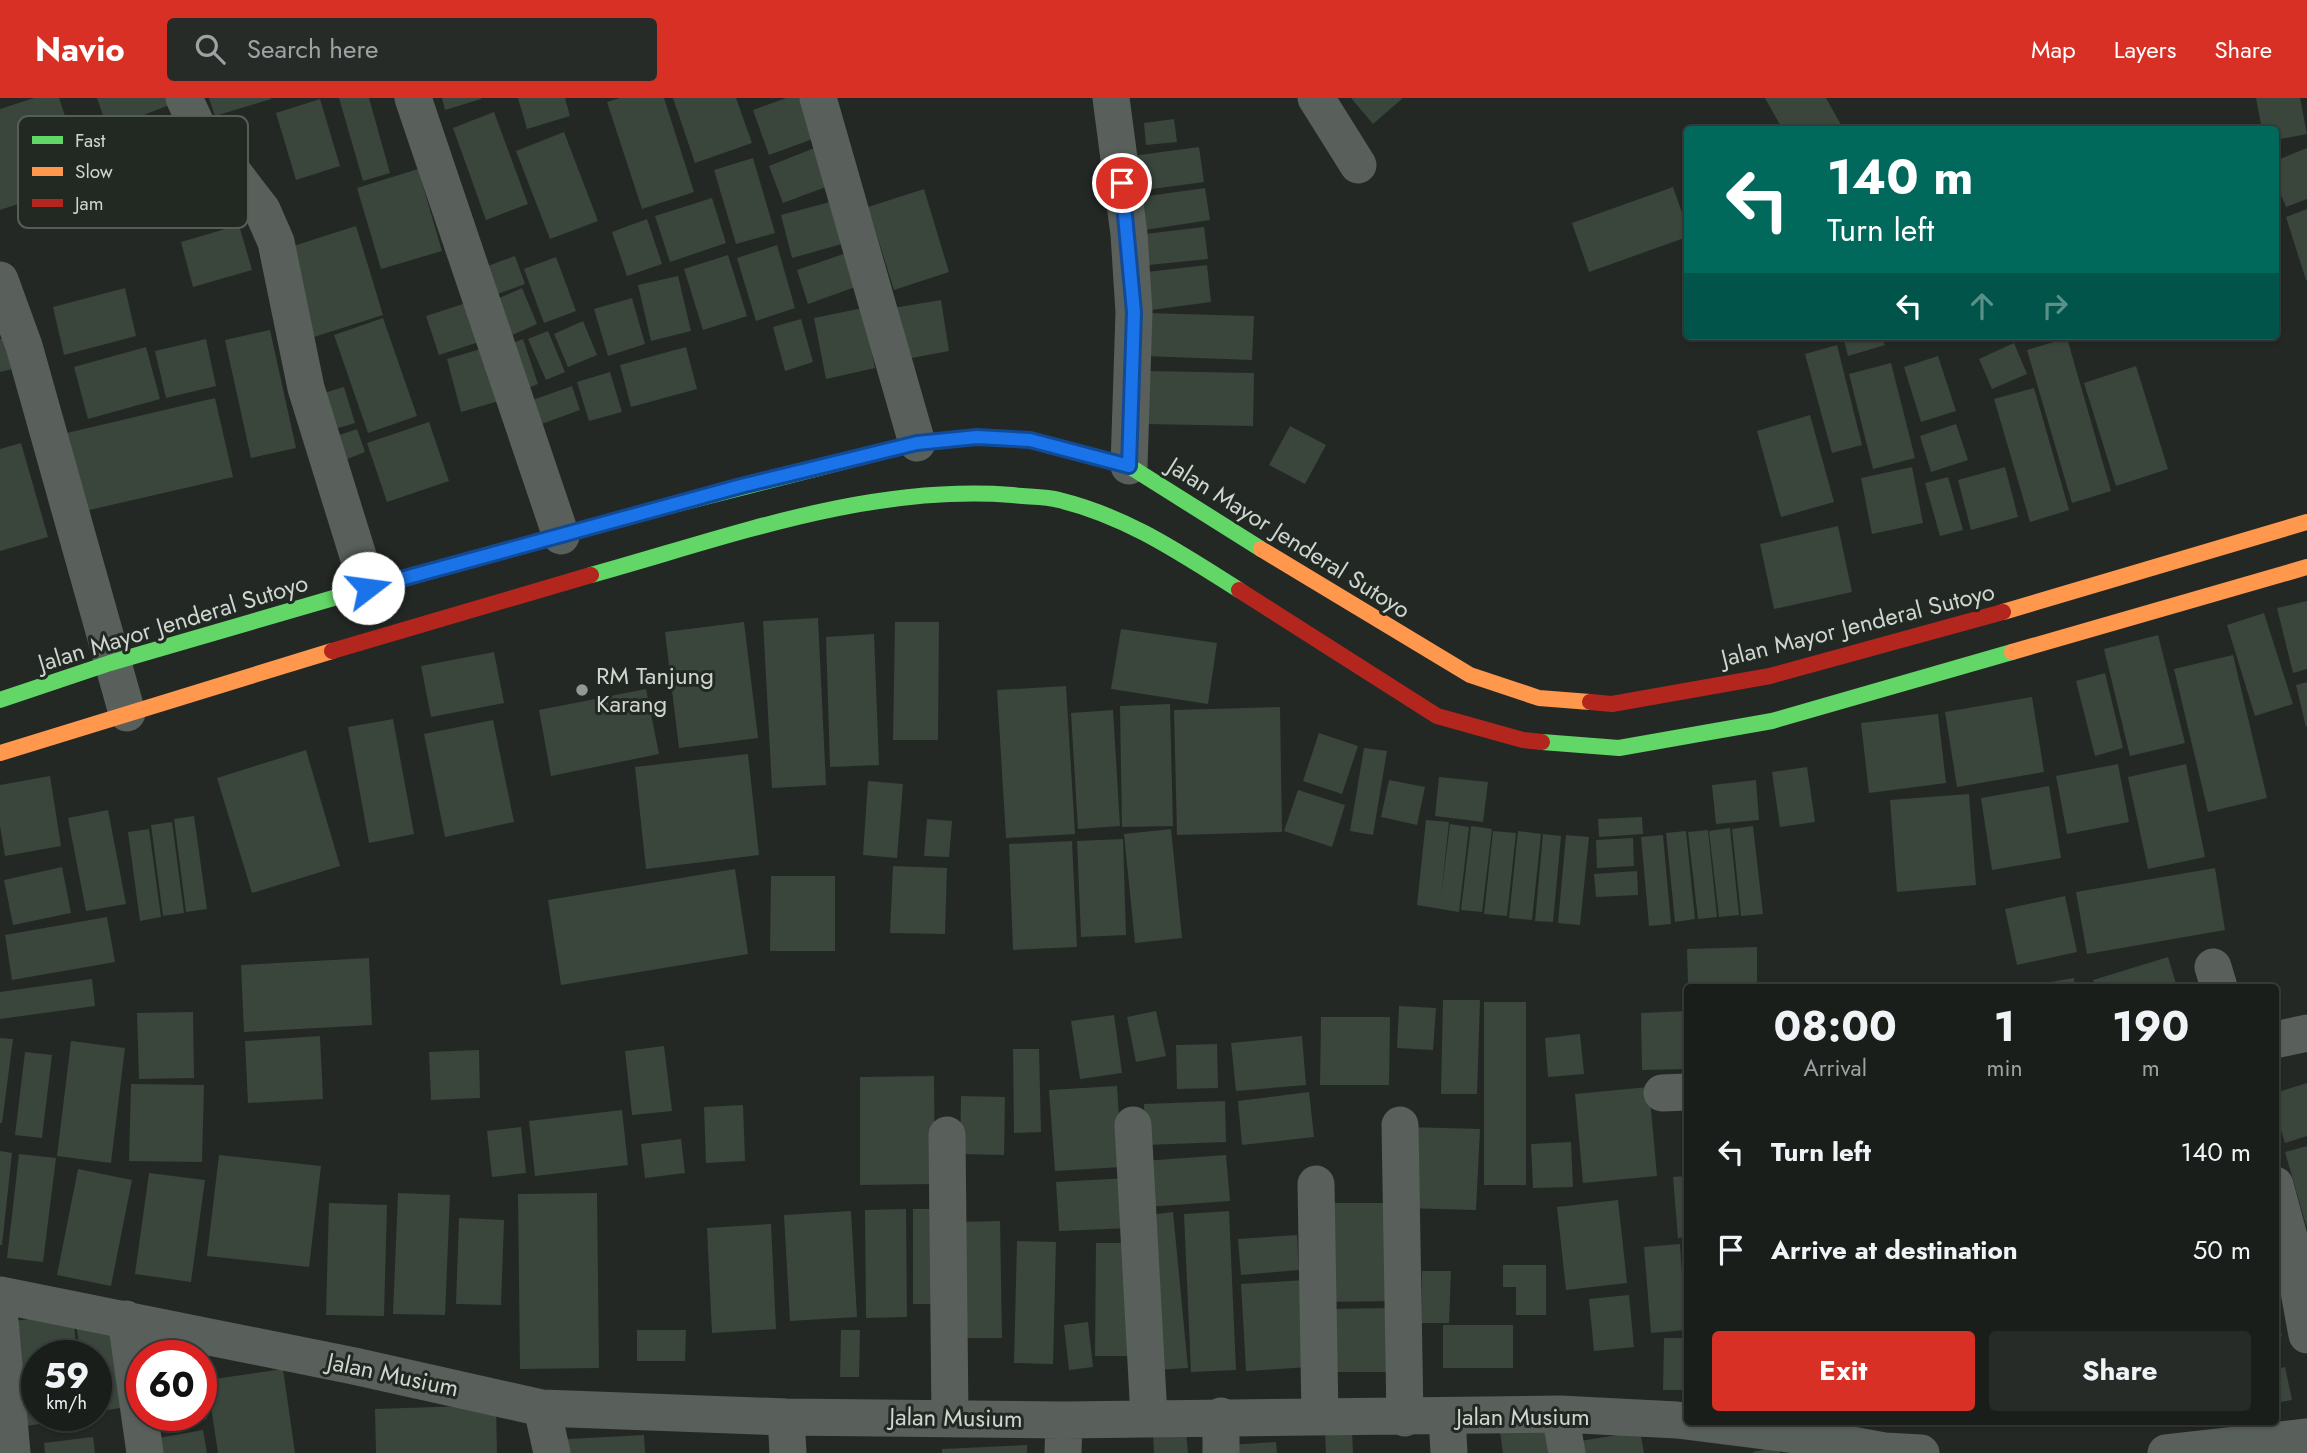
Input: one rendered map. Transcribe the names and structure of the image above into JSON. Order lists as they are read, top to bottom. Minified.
{"streets":{"main road":["Jalan Mayor Jenderal Sutoyo"],"street":["Jalan Musium"]},"places":["RM Tanjung Karang"],"legend":["Fast","Slow","Jam"],"page":{"header":"Navio","search":"Search here","nav":["Map","Layers","Share"],"turn":["140 m","Turn left"],"eta":["08:00","Arrival","1","min","190","m"],"list":[{"name":"Turn left","value":"140 m"},{"name":"Arrive at destination","value":"50 m"}],"buttons":["Exit","Share"],"speed":"59 km/h","limit":"60"}}
